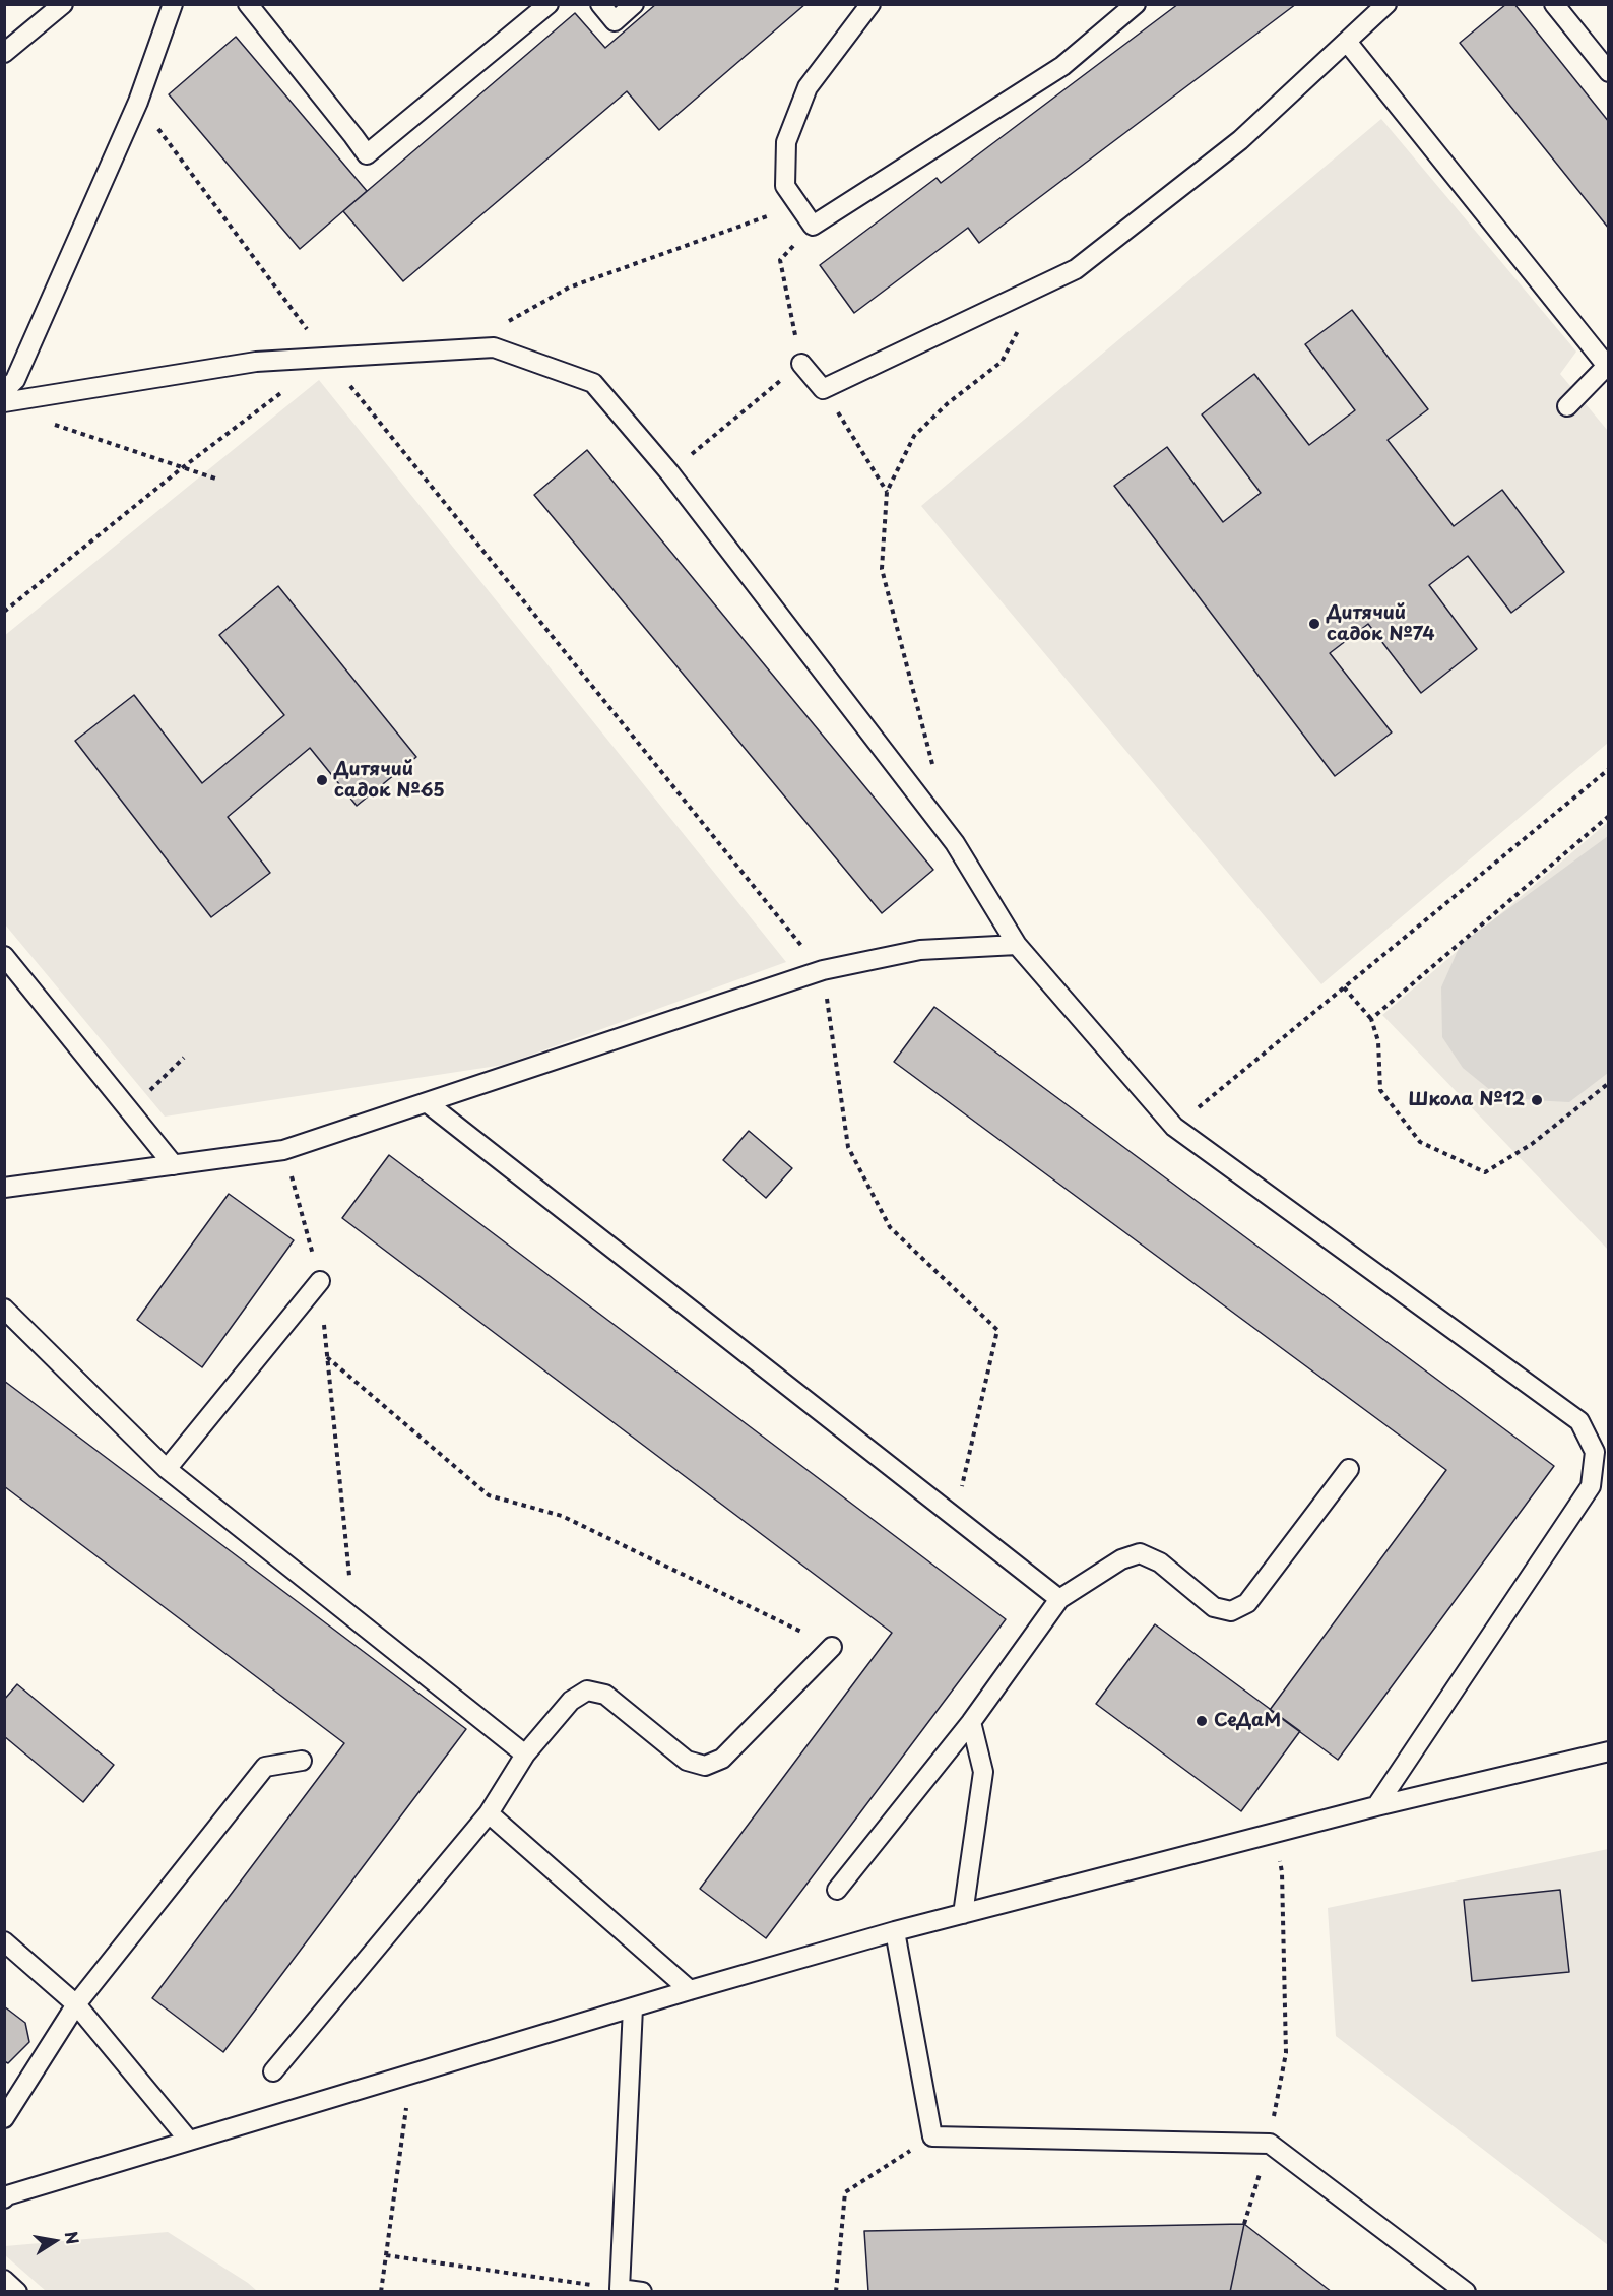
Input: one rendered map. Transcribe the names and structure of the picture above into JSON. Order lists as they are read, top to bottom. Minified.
{"places":["Дитячий садок №74","Дитячий садок №65","Школа №12","СеДаМ"],"north":"right"}
